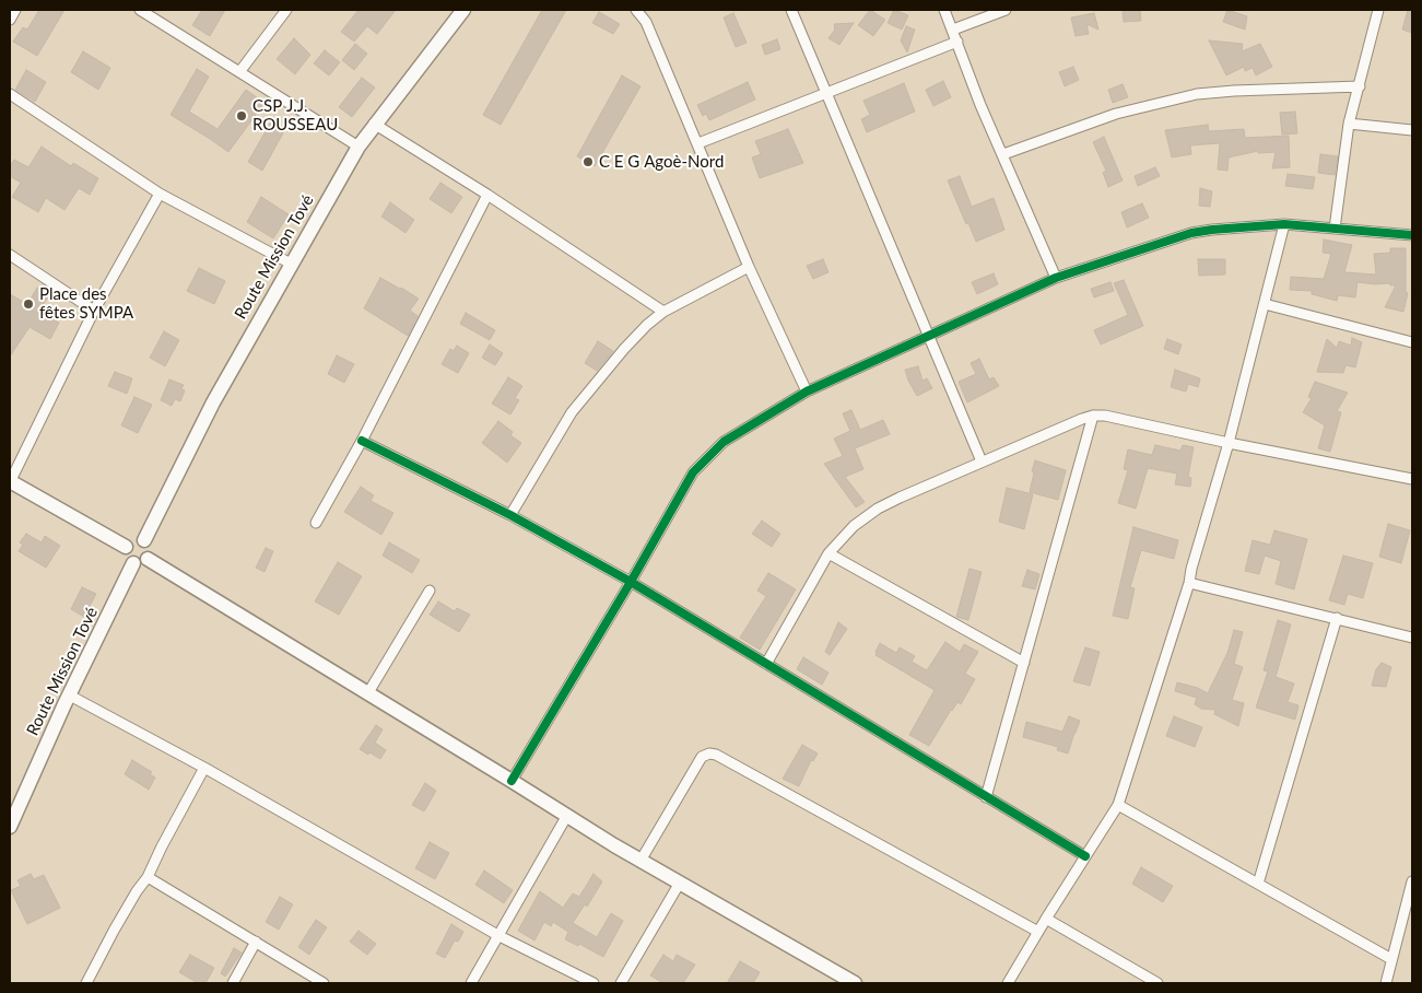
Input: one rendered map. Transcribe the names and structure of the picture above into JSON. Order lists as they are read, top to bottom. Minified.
{"streets":{"street":["Route Mission Tové"]},"places":["CSP J.J. ROUSSEAU","C E G Agoè-Nord","Place des fêtes SYMPA"]}
